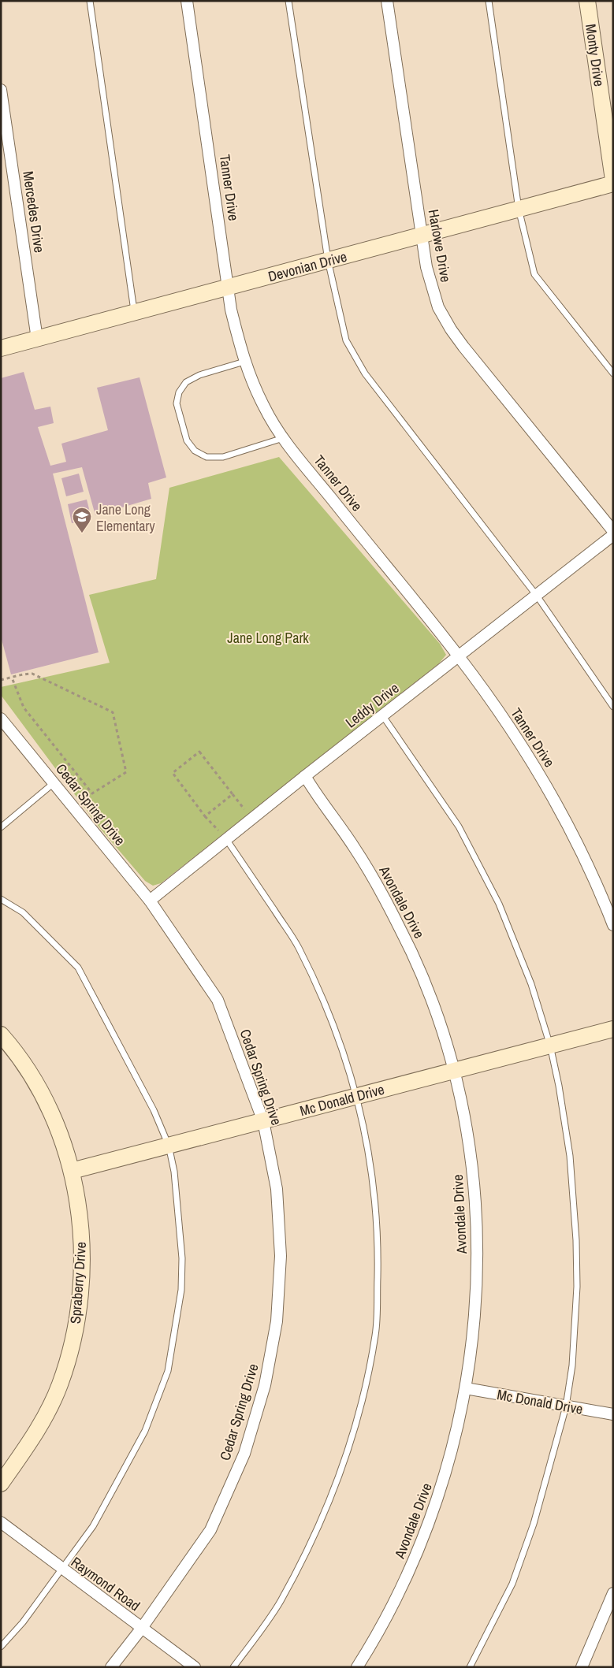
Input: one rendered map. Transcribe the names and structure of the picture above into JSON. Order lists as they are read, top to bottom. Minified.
{"streets":{"street":["Monty Drive","Tanner Drive","Mercedes Drive","Harlowe Drive","Devonian Drive","Leddy Drive","Cedar Spring Drive","Avondale Drive","Mc Donald Drive","Spraberry Drive","Raymond Road"]},"crossings":[["Tanner Drive","Devonian Drive"],["Tanner Drive","Leddy Drive"],["Mercedes Drive","Devonian Drive"],["Harlowe Drive","Devonian Drive"],["Leddy Drive","Cedar Spring Drive"],["Leddy Drive","Avondale Drive"],["Cedar Spring Drive","Mc Donald Drive"],["Cedar Spring Drive","Raymond Road"],["Avondale Drive","Mc Donald Drive"],["Mc Donald Drive","Spraberry Drive"]],"parks":["Jane Long Park"],"places":{"school or university":["Jane Long Elementary"]}}
